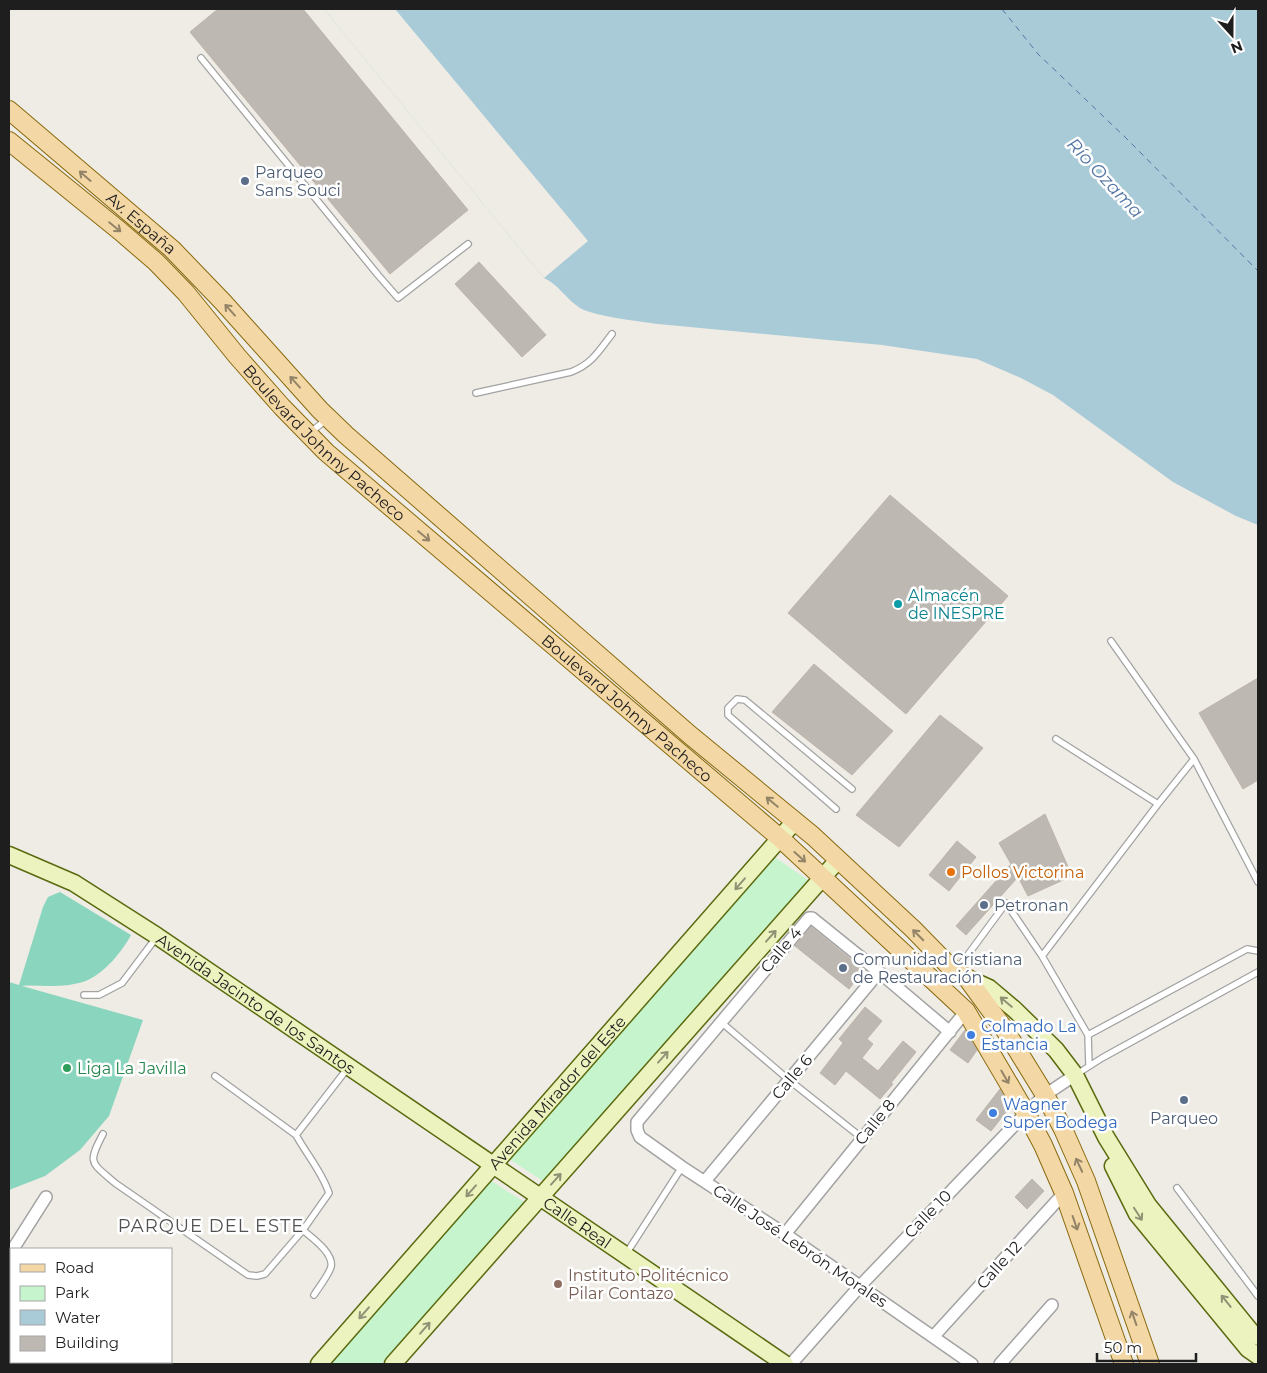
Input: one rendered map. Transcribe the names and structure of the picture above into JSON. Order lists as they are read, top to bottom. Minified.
{"streets":{"main road":["Av. España","Boulevard Johnny Pacheco","Avenida Jacinto de los Santos","Avenida Mirador del Este","Calle Real"],"street":["Calle 4","Calle 6","Calle 8","Calle 10","Calle José Lebrón Morales","Calle 12"]},"crossings":[["Av. España","Boulevard Johnny Pacheco"],["Boulevard Johnny Pacheco","Avenida Mirador del Este"],["Boulevard Johnny Pacheco","Calle 8"],["Boulevard Johnny Pacheco","Calle 10"],["Boulevard Johnny Pacheco","Calle 12"],["Calle 4","Calle 6"],["Calle 4","Calle 8"],["Calle 4","Calle José Lebrón Morales"],["Avenida Jacinto de los Santos","Avenida Mirador del Este"],["Avenida Jacinto de los Santos","Calle Real"],["Calle 6","Calle José Lebrón Morales"],["Avenida Mirador del Este","Calle Real"],["Calle 8","Calle José Lebrón Morales"],["Calle 10","Calle José Lebrón Morales"],["Calle José Lebrón Morales","Calle 12"]],"one_way":["Av. España"],"districts":["PARQUE DEL ESTE"],"water":["Río Ozama"],"places":["Parqueo Sans Souci","Almacén de INESPRE","Pollos Victorina","Petronan","Comunidad Cristiana de Restauración","Colmado La Estancia","Liga La Javilla","Parqueo","Wagner Super Bodega","Instituto Politécnico Pilar Contazo"],"legend":["Road","Park","Water","Building"],"scale_bar":"50 m","north":"bottom"}
